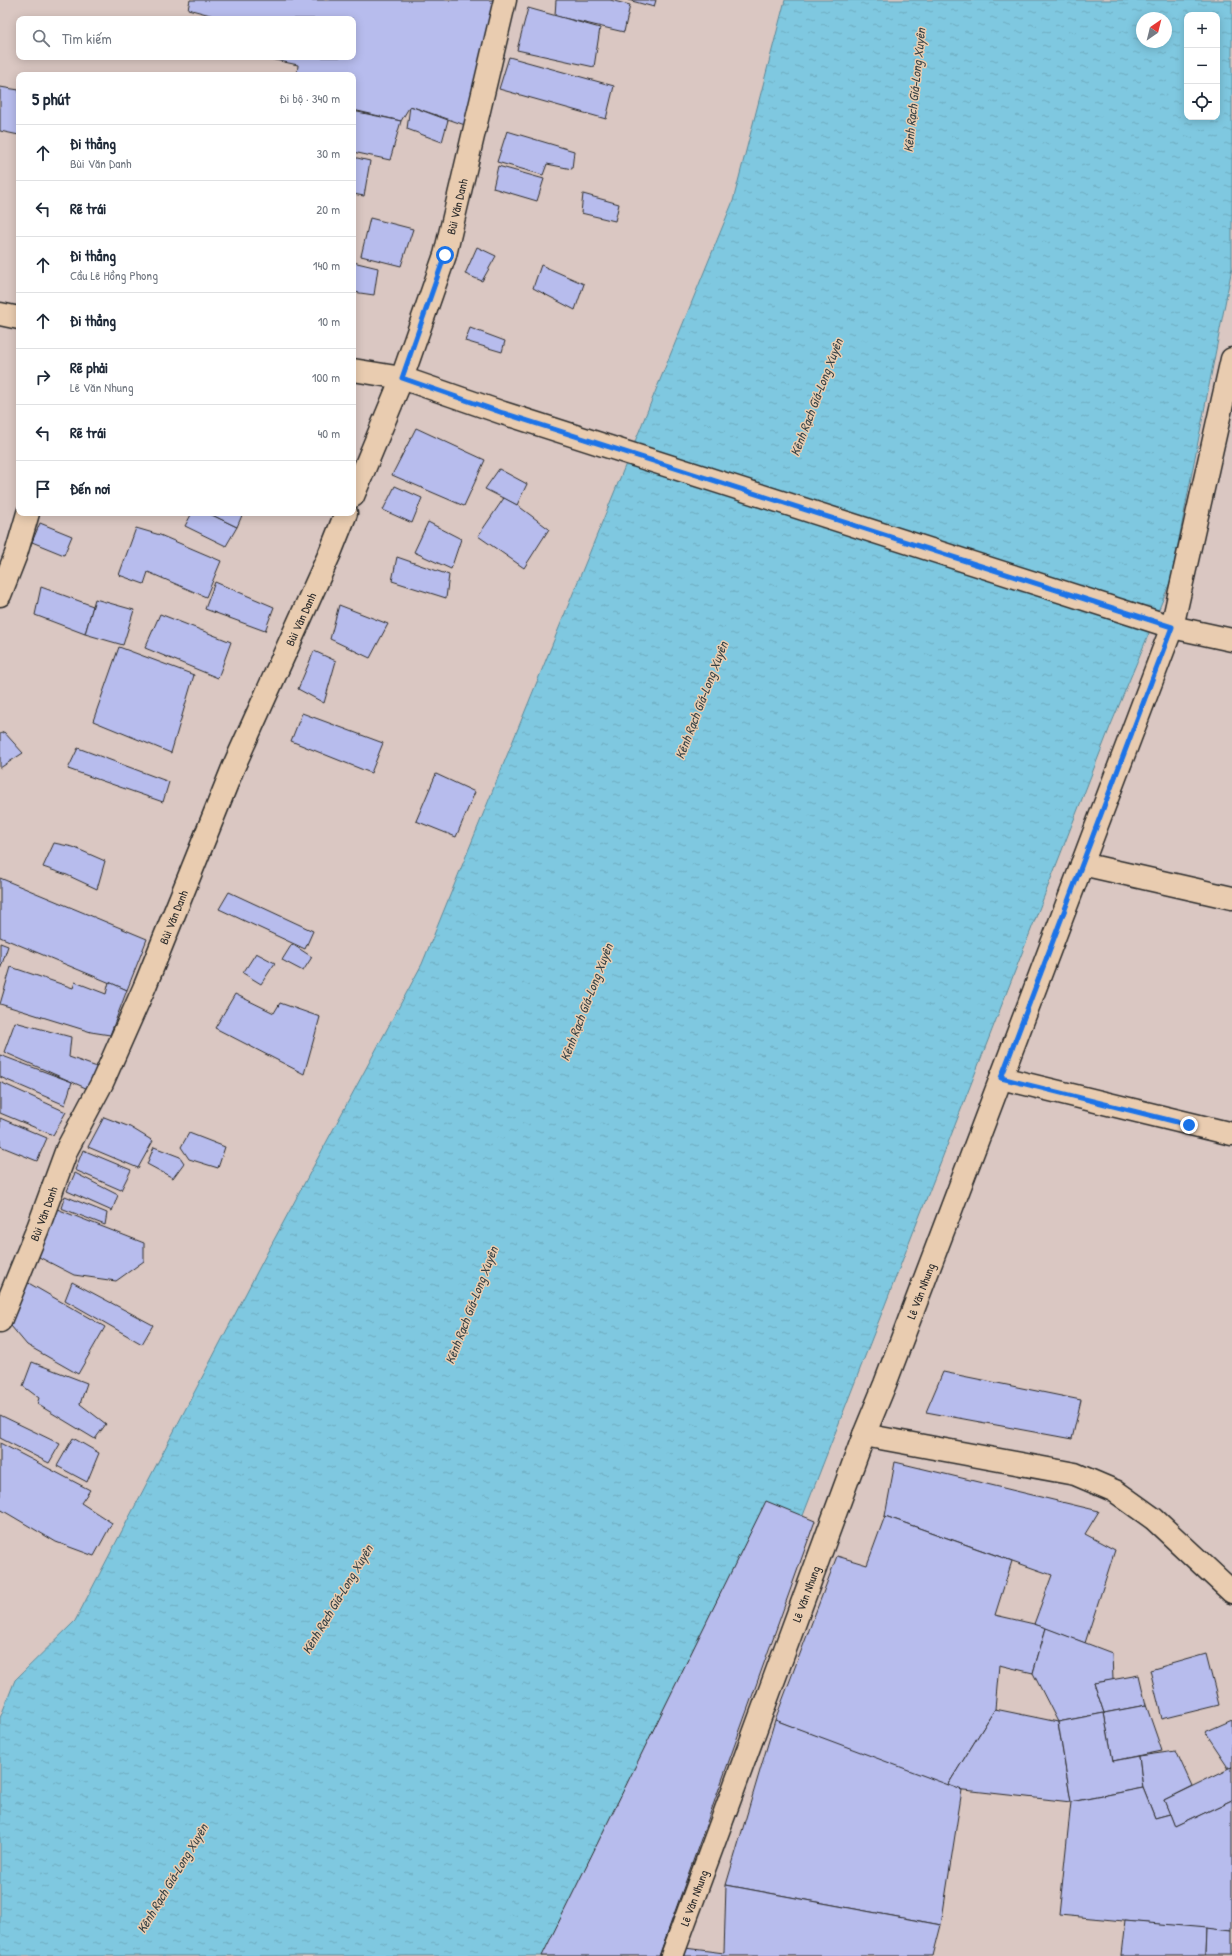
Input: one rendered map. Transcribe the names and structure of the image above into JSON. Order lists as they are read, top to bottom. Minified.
{"streets":{"street":["Bùi Văn Danh","Lê Văn Nhung"]},"water":["Kênh Rạch Giá-Long Xuyên"],"north":"top right","page":{"map_buttons":["+","−"],"search":"Tìm kiếm","heading":["5 phút","Đi bộ · 340 m"],"list":[["Đi thẳng","Bùi Văn Danh","30 m"],["Rẽ trái","20 m"],["Đi thẳng","Cầu Lê Hồng Phong","140 m"],["Đi thẳng","10 m"],["Rẽ phải","Lê Văn Nhung","100 m"],["Rẽ trái","40 m"],"Đến nơi"]}}
